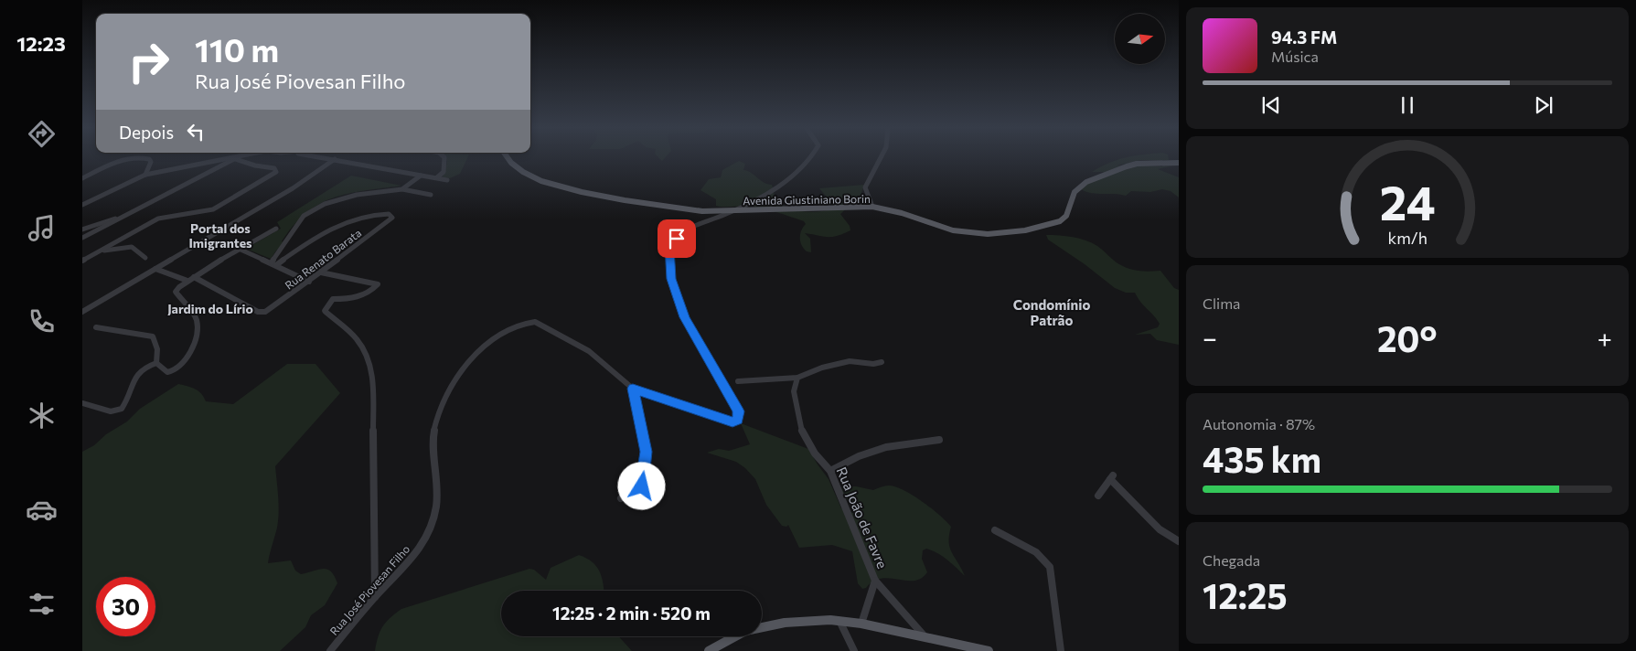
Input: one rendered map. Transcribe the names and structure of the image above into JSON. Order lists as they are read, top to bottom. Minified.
{"streets":{"main road":["Avenida Giustiniano Borin"],"street":["Rua Renato Barata","Rua João de Favre","Rua José Piovesan Filho"]},"crossings":[["Avenida Giustiniano Borin","Rua José Piovesan Filho"]],"districts":["Portal dos Imigrantes","Condomínio Patrão","Jardim do Lírio"],"north":"right","page":{"tabs":"12:23","turn":["110 m","Rua José Piovesan Filho"],"song":["94.3 FM","Música"],"then":"Depois","tile":["Clima",["Autonomia · 87%","435 km"],["Chegada","12:25"]],"heat":["−","20°","+"],"limit":"30","trip":"12:25 · 2 min · 520 m","gauge":["24","km/h"]}}
